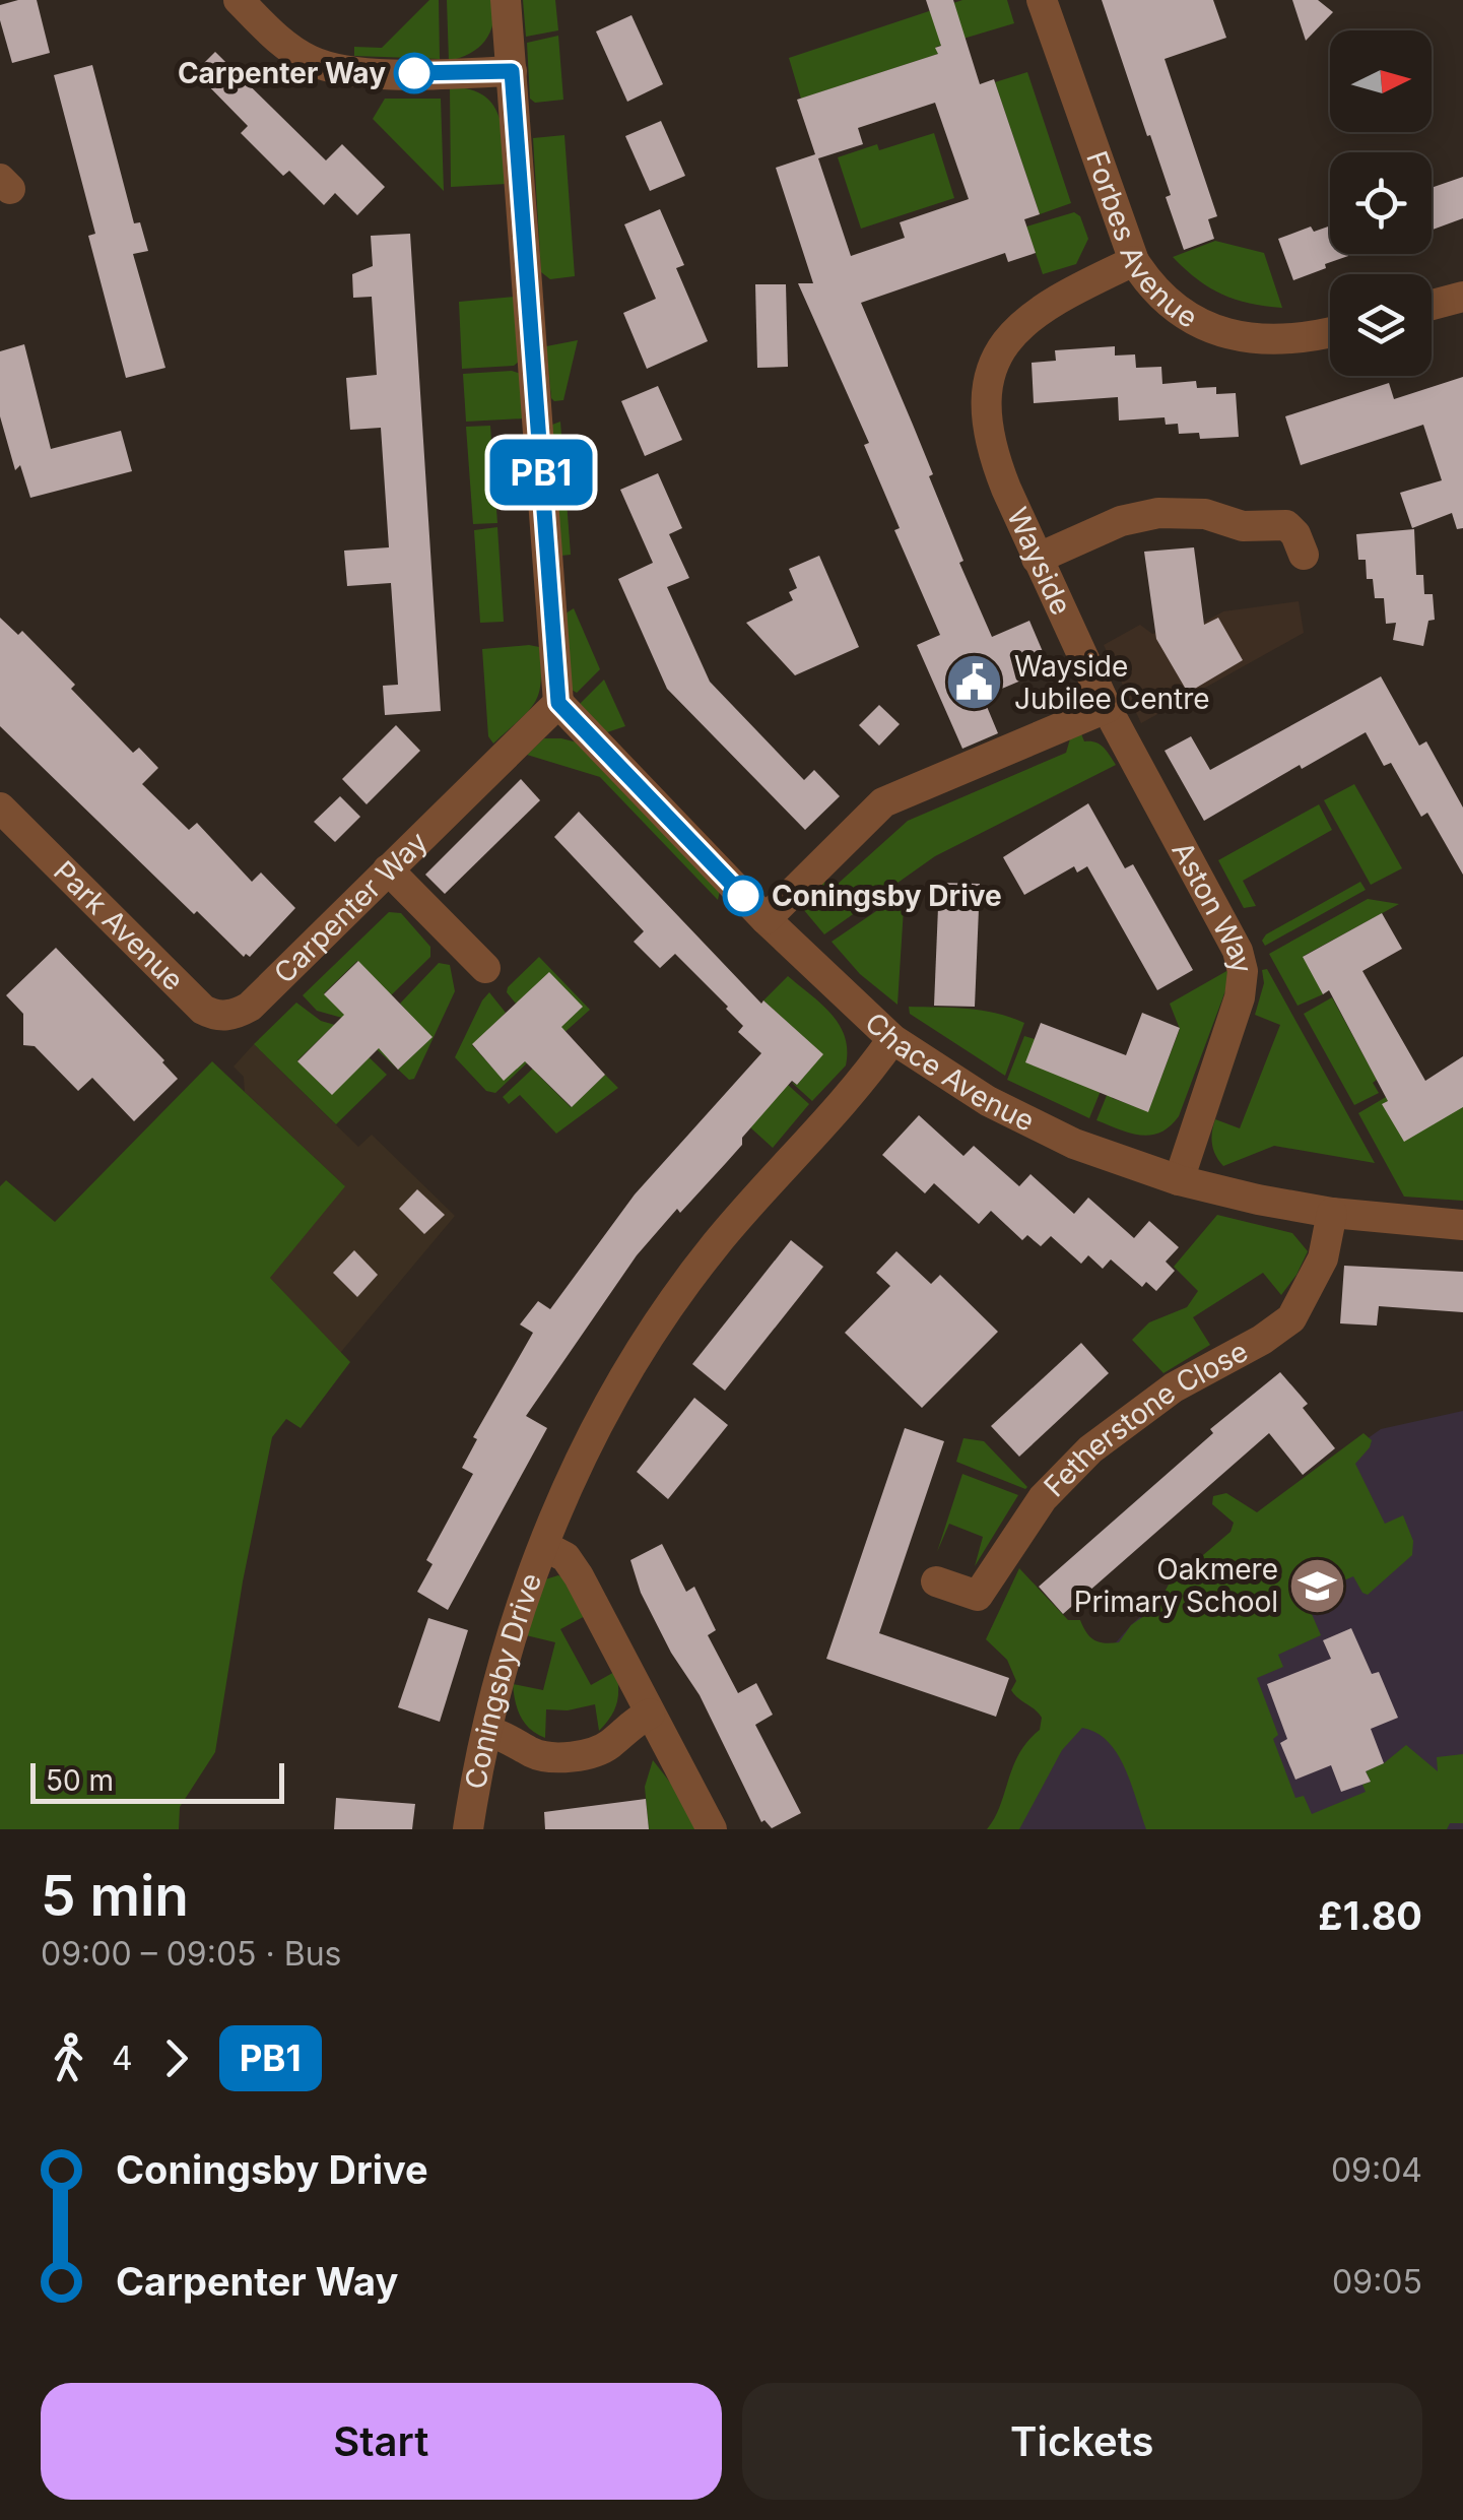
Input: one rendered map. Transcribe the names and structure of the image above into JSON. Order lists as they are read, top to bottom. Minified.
{"streets":{"street":["Forbes Avenue","Wayside","Carpenter Way","Aston Way","Park Avenue","Chace Avenue","Fetherstone Close","Coningsby Drive"]},"crossings":[["Forbes Avenue","Wayside"],["Wayside","Aston Way"],["Carpenter Way","Park Avenue"],["Carpenter Way","Chace Avenue"],["Aston Way","Chace Avenue"],["Chace Avenue","Fetherstone Close"],["Chace Avenue","Coningsby Drive"]],"places":{"other":["Carpenter Way","Coningsby Drive"],"public building":["Wayside Jubilee Centre"],"school or university":["Oakmere Primary School"]},"lines":["bus line PB1"],"scale_bar":"50 m","north":"right","page":{"on_map":"PB1","scale":"50 m","heading":["5 min","09:00 – 09:05 · Bus","£1.80"],"legs":["4","PB1"],"list":[{"name":"Coningsby Drive","value":"09:04"},{"name":"Carpenter Way","value":"09:05"}],"buttons":["Start","Tickets"]}}
